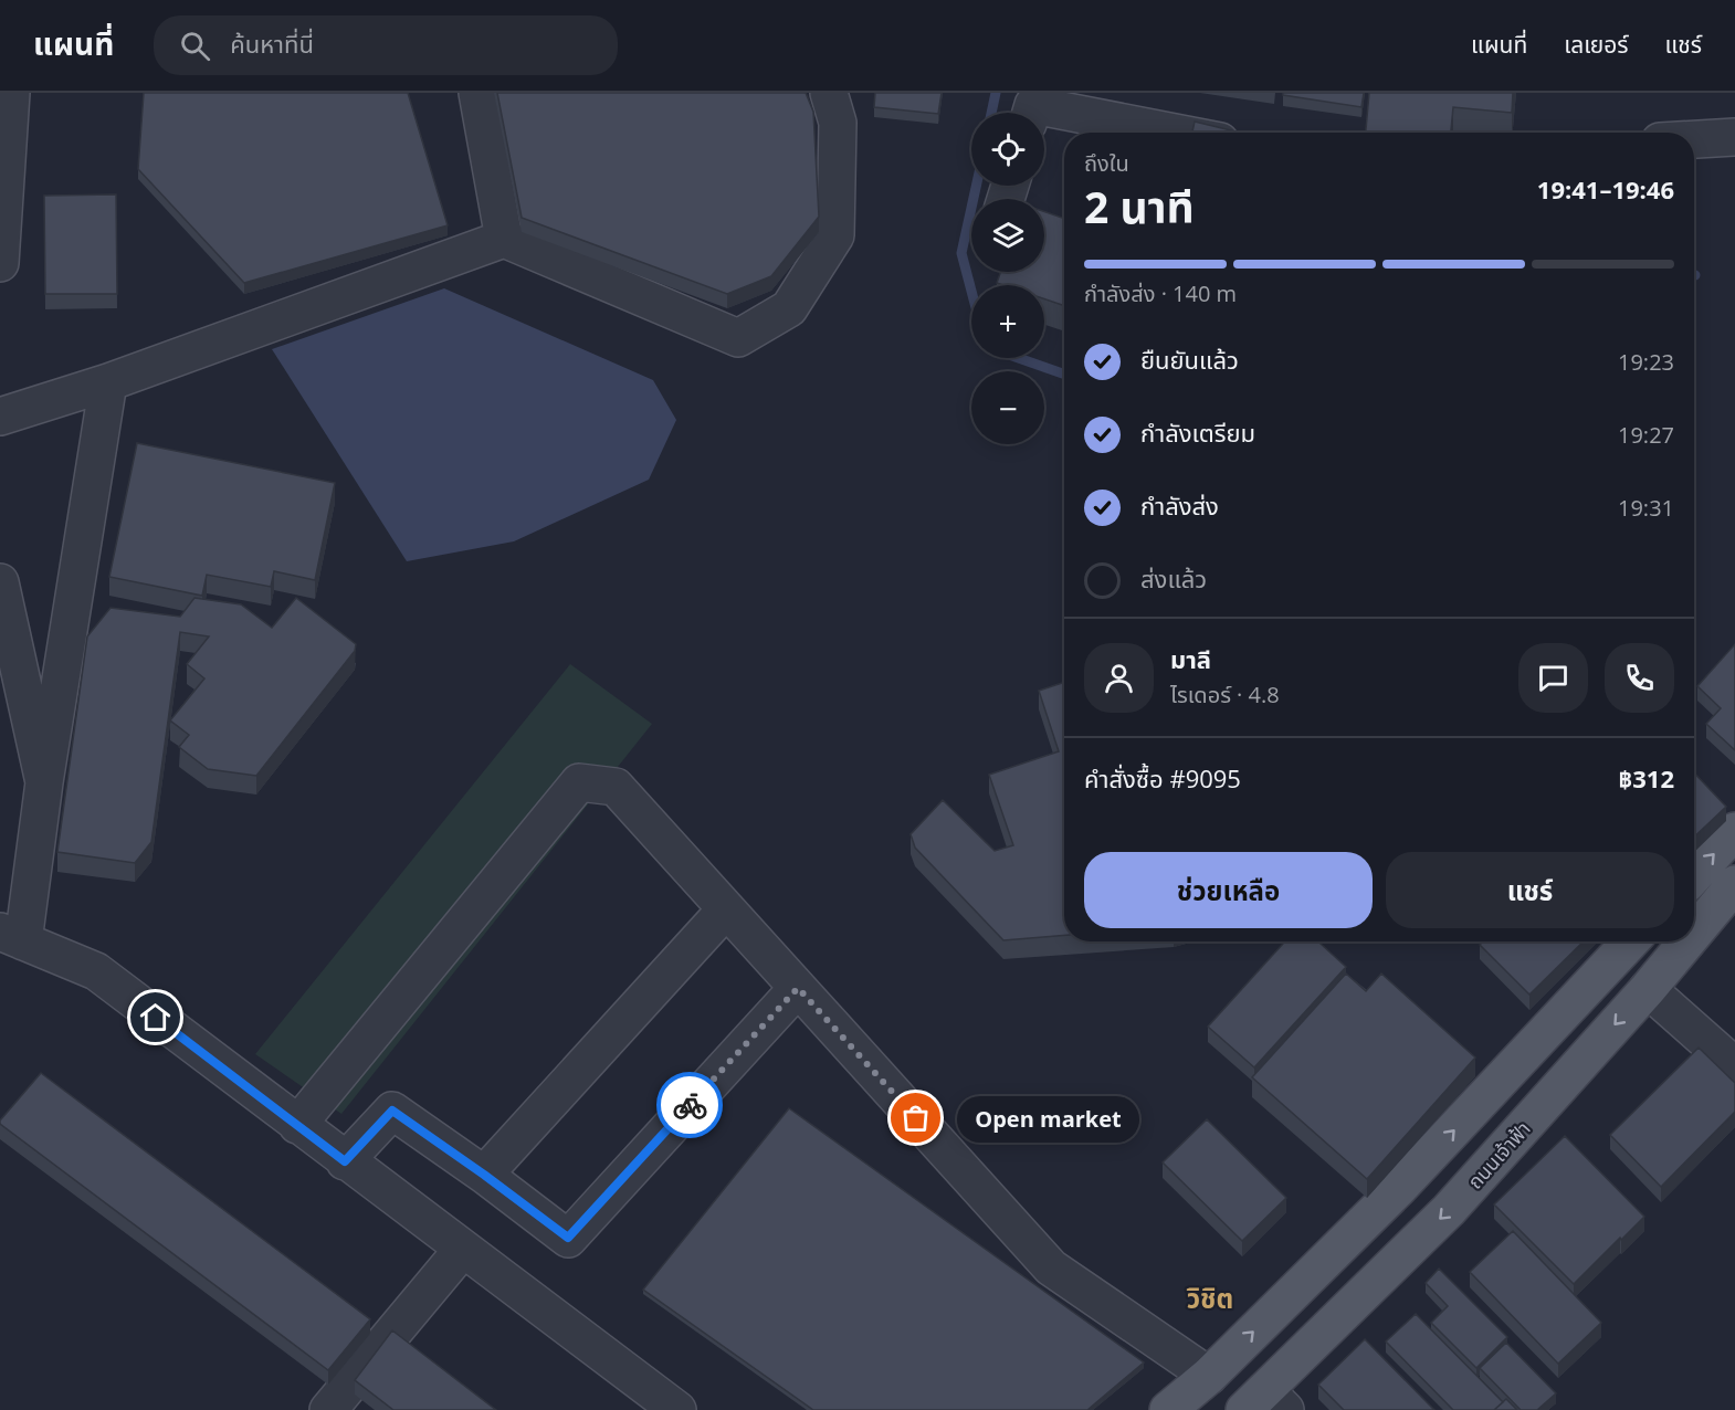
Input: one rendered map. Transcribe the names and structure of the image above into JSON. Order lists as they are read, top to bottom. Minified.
{"streets":{"main road":["ถนนเจ้าฟ้า"]},"districts":["วิชิต"],"places":["Open market"],"page":{"header":"แผนที่","search":"ค้นหาที่นี่","nav":["แผนที่","เลเยอร์","แชร์"],"map_buttons":["+","−"],"heading":["2 นาที","ถึงใน","19:41–19:46"],"panel":["มาลี","ไรเดอร์ · 4.8","คำสั่งซื้อ #9095","฿312"],"bar":"กำลังส่ง · 140 m","list":[["ยืนยันแล้ว","19:23"],["กำลังเตรียม","19:27"],["กำลังส่ง","19:31"],"ส่งแล้ว"],"buttons":["ช่วยเหลือ","แชร์"],"bubble":"Open market"}}
